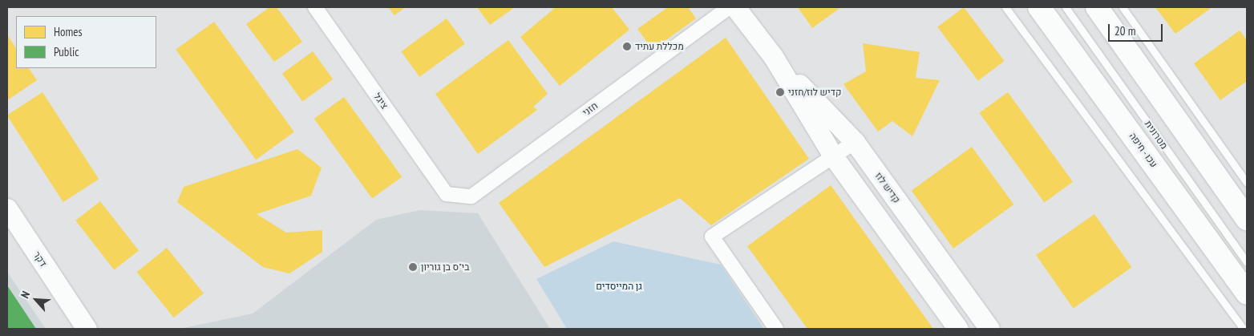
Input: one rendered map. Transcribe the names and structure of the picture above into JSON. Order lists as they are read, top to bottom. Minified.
{"streets":{"highway":["עכו - חיפה"],"street":["ציגל","חזני","קדיש לוז","דקר"],"lane":["מטרונית"]},"crossings":[["ציגל","חזני"]],"parks":["גן המייסדים"],"places":["מכללת עתיד","קדיש לוז/חזני","בי\"ס בן גוריון"],"legend":["Homes","Public"],"scale_bar":"20 m","north":"top left"}
